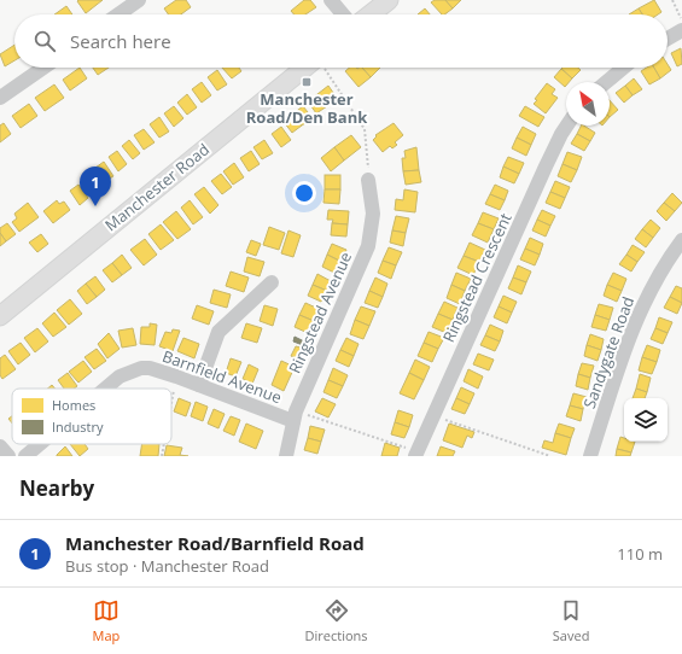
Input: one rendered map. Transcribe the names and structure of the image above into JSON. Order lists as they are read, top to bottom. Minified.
{"streets":{"main road":["Manchester Road"],"street":["Ringstead Crescent","Ringstead Avenue","Sandygate Road","Barnfield Avenue"]},"crossings":[["Ringstead Avenue","Barnfield Avenue"]],"places":{"transit":["Manchester Road/Den Bank"]},"legend":["Homes","Industry"],"north":"top left","page":{"search":"Search here","pins":"1","heading":"Nearby","list":[{"mark":"1","name":"Manchester Road/Barnfield Road","note":"Bus stop · Manchester Road","value":"110 m"}],"nav":["Map","Directions","Saved"]}}
